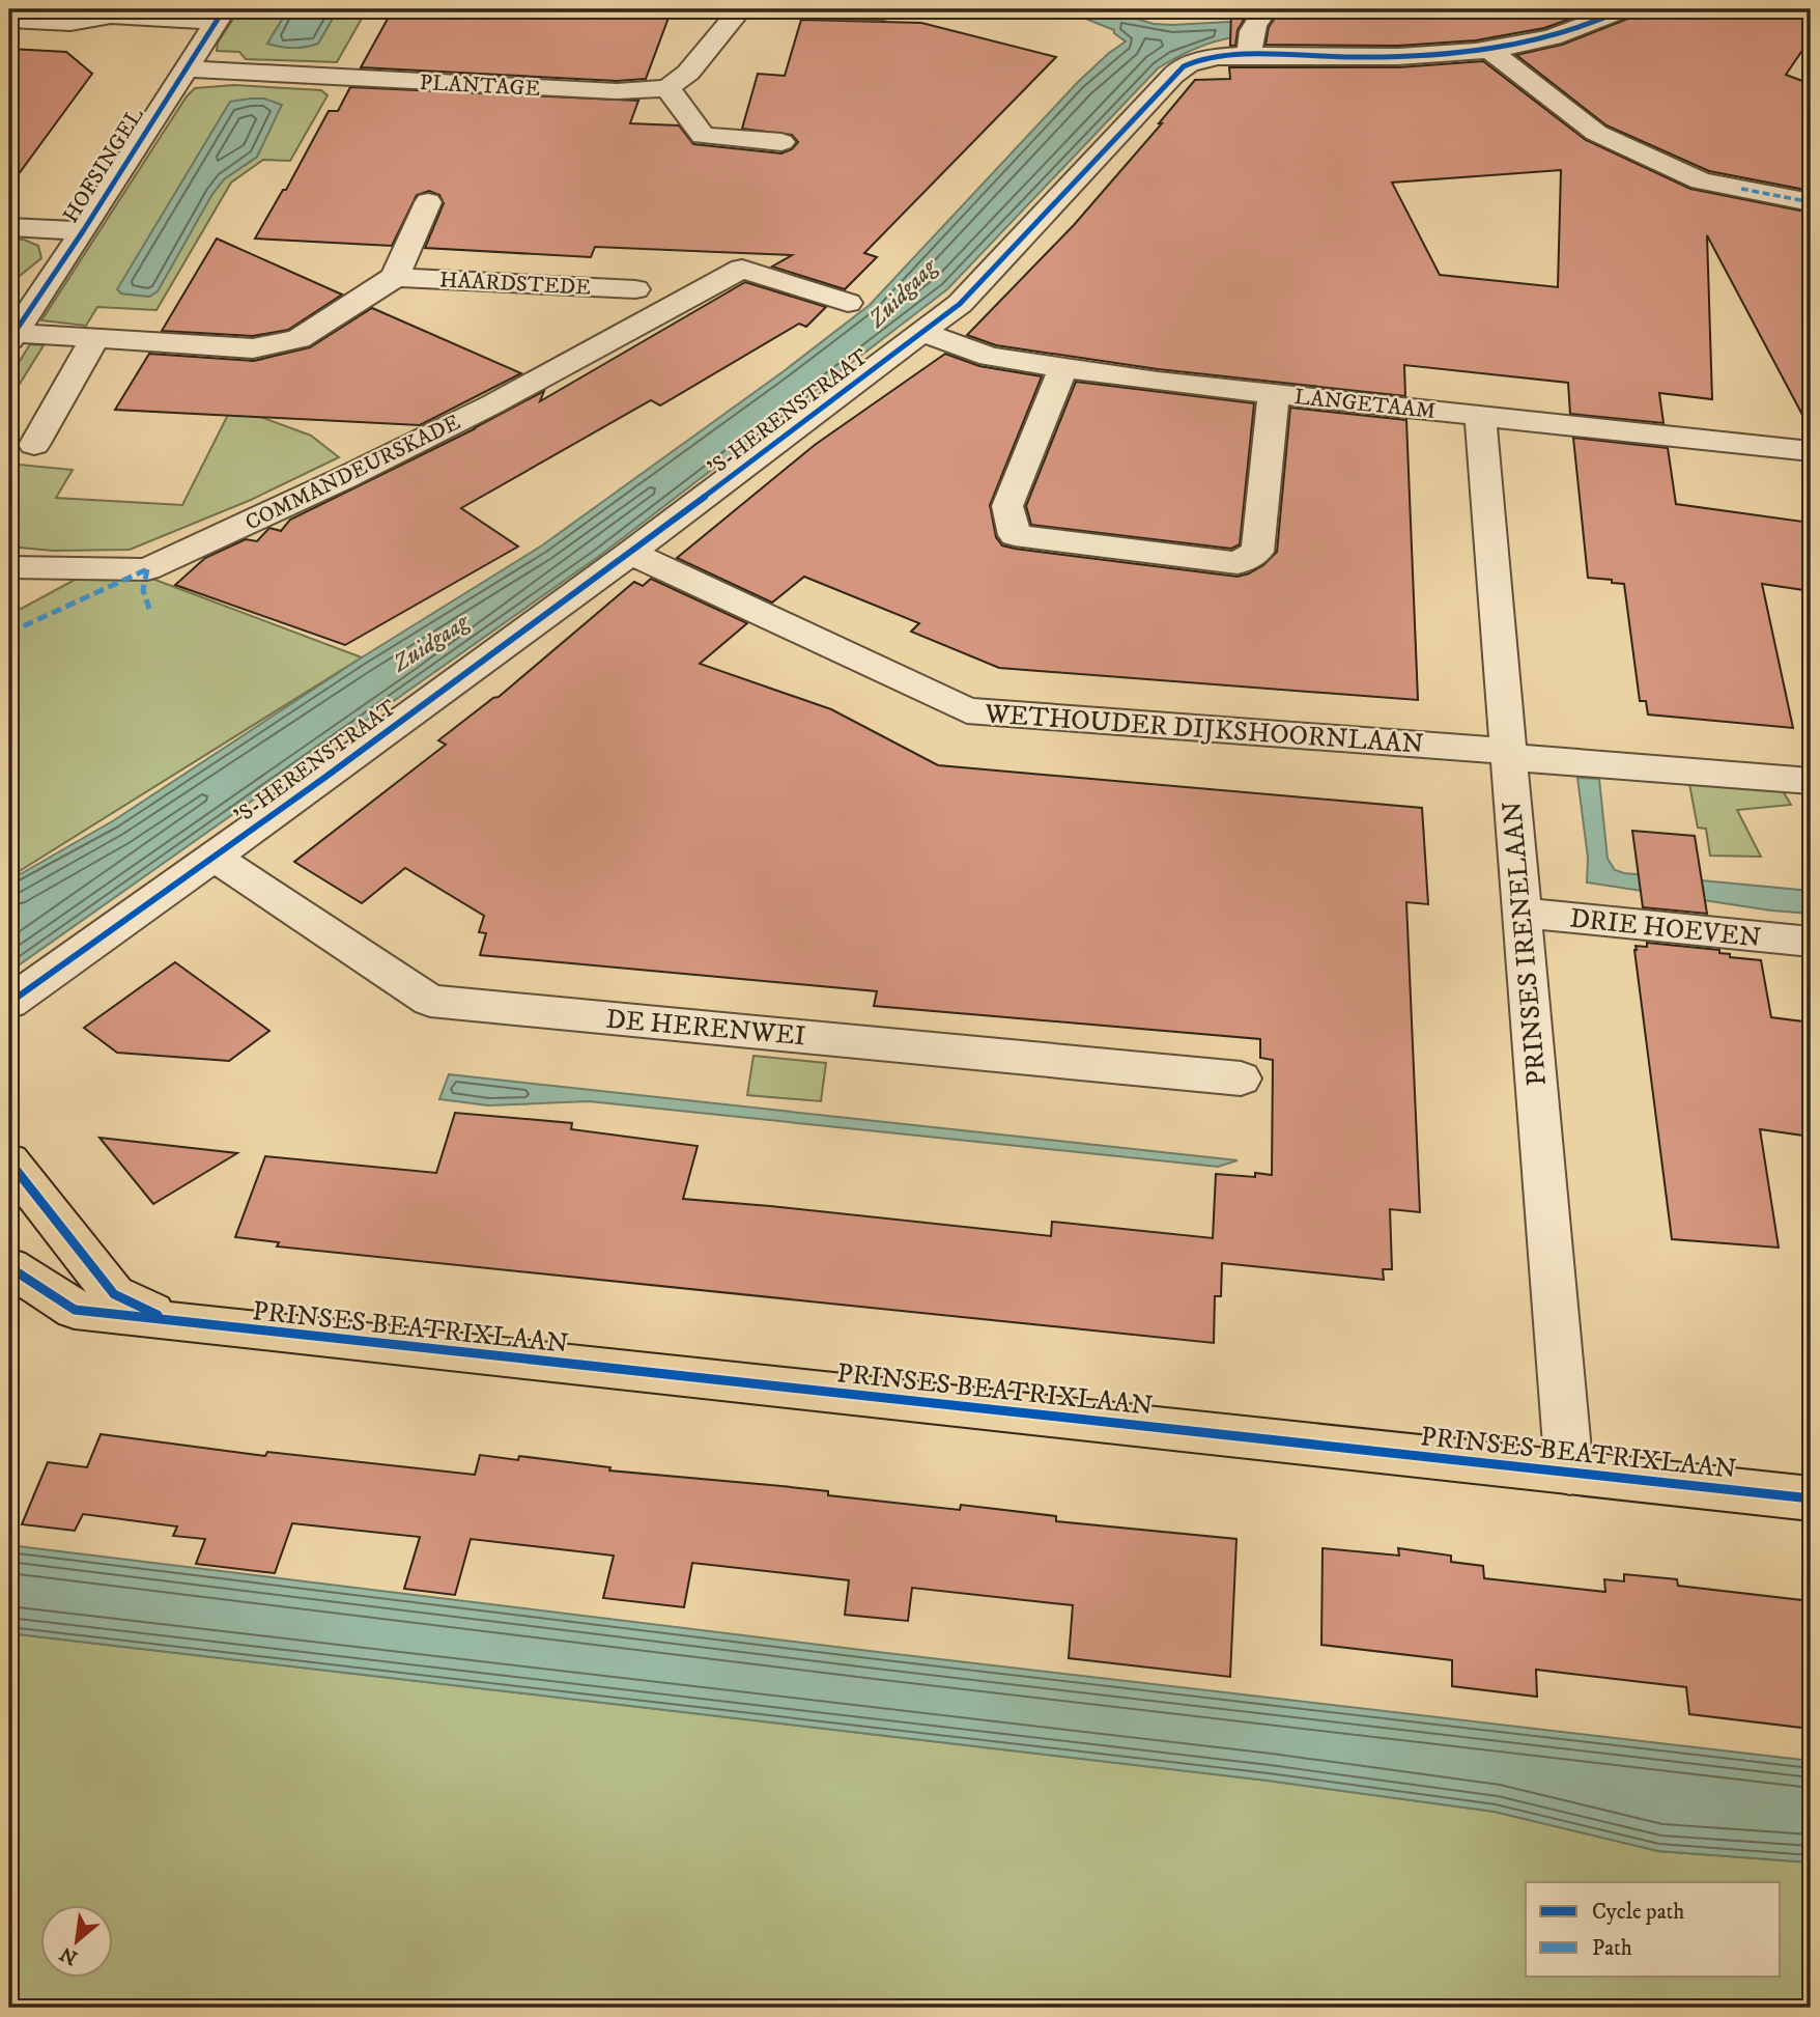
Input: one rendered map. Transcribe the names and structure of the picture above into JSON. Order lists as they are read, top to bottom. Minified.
{"streets":{"main road":["PRINSES BEATRIXLAAN"],"street":["PLANTAGE","HOFSINGEL","HAARDSTEDE","LANGETAAM","'S-HERENSTRAAT","COMMANDEURSKADE","WETHOUDER DIJKSHOORNLAAN","DRIE HOEVEN","PRINSES IRENELAAN","DE HERENWEI"]},"crossings":[["PLANTAGE","HOFSINGEL"],["LANGETAAM","'S-HERENSTRAAT"],["LANGETAAM","PRINSES IRENELAAN"],["'S-HERENSTRAAT","WETHOUDER DIJKSHOORNLAAN"],["'S-HERENSTRAAT","DE HERENWEI"],["WETHOUDER DIJKSHOORNLAAN","PRINSES IRENELAAN"],["DRIE HOEVEN","PRINSES IRENELAAN"],["PRINSES IRENELAAN","PRINSES BEATRIXLAAN"]],"water":["Zuidgaag"],"legend":["Cycle path","Path"],"north":"bottom left"}
